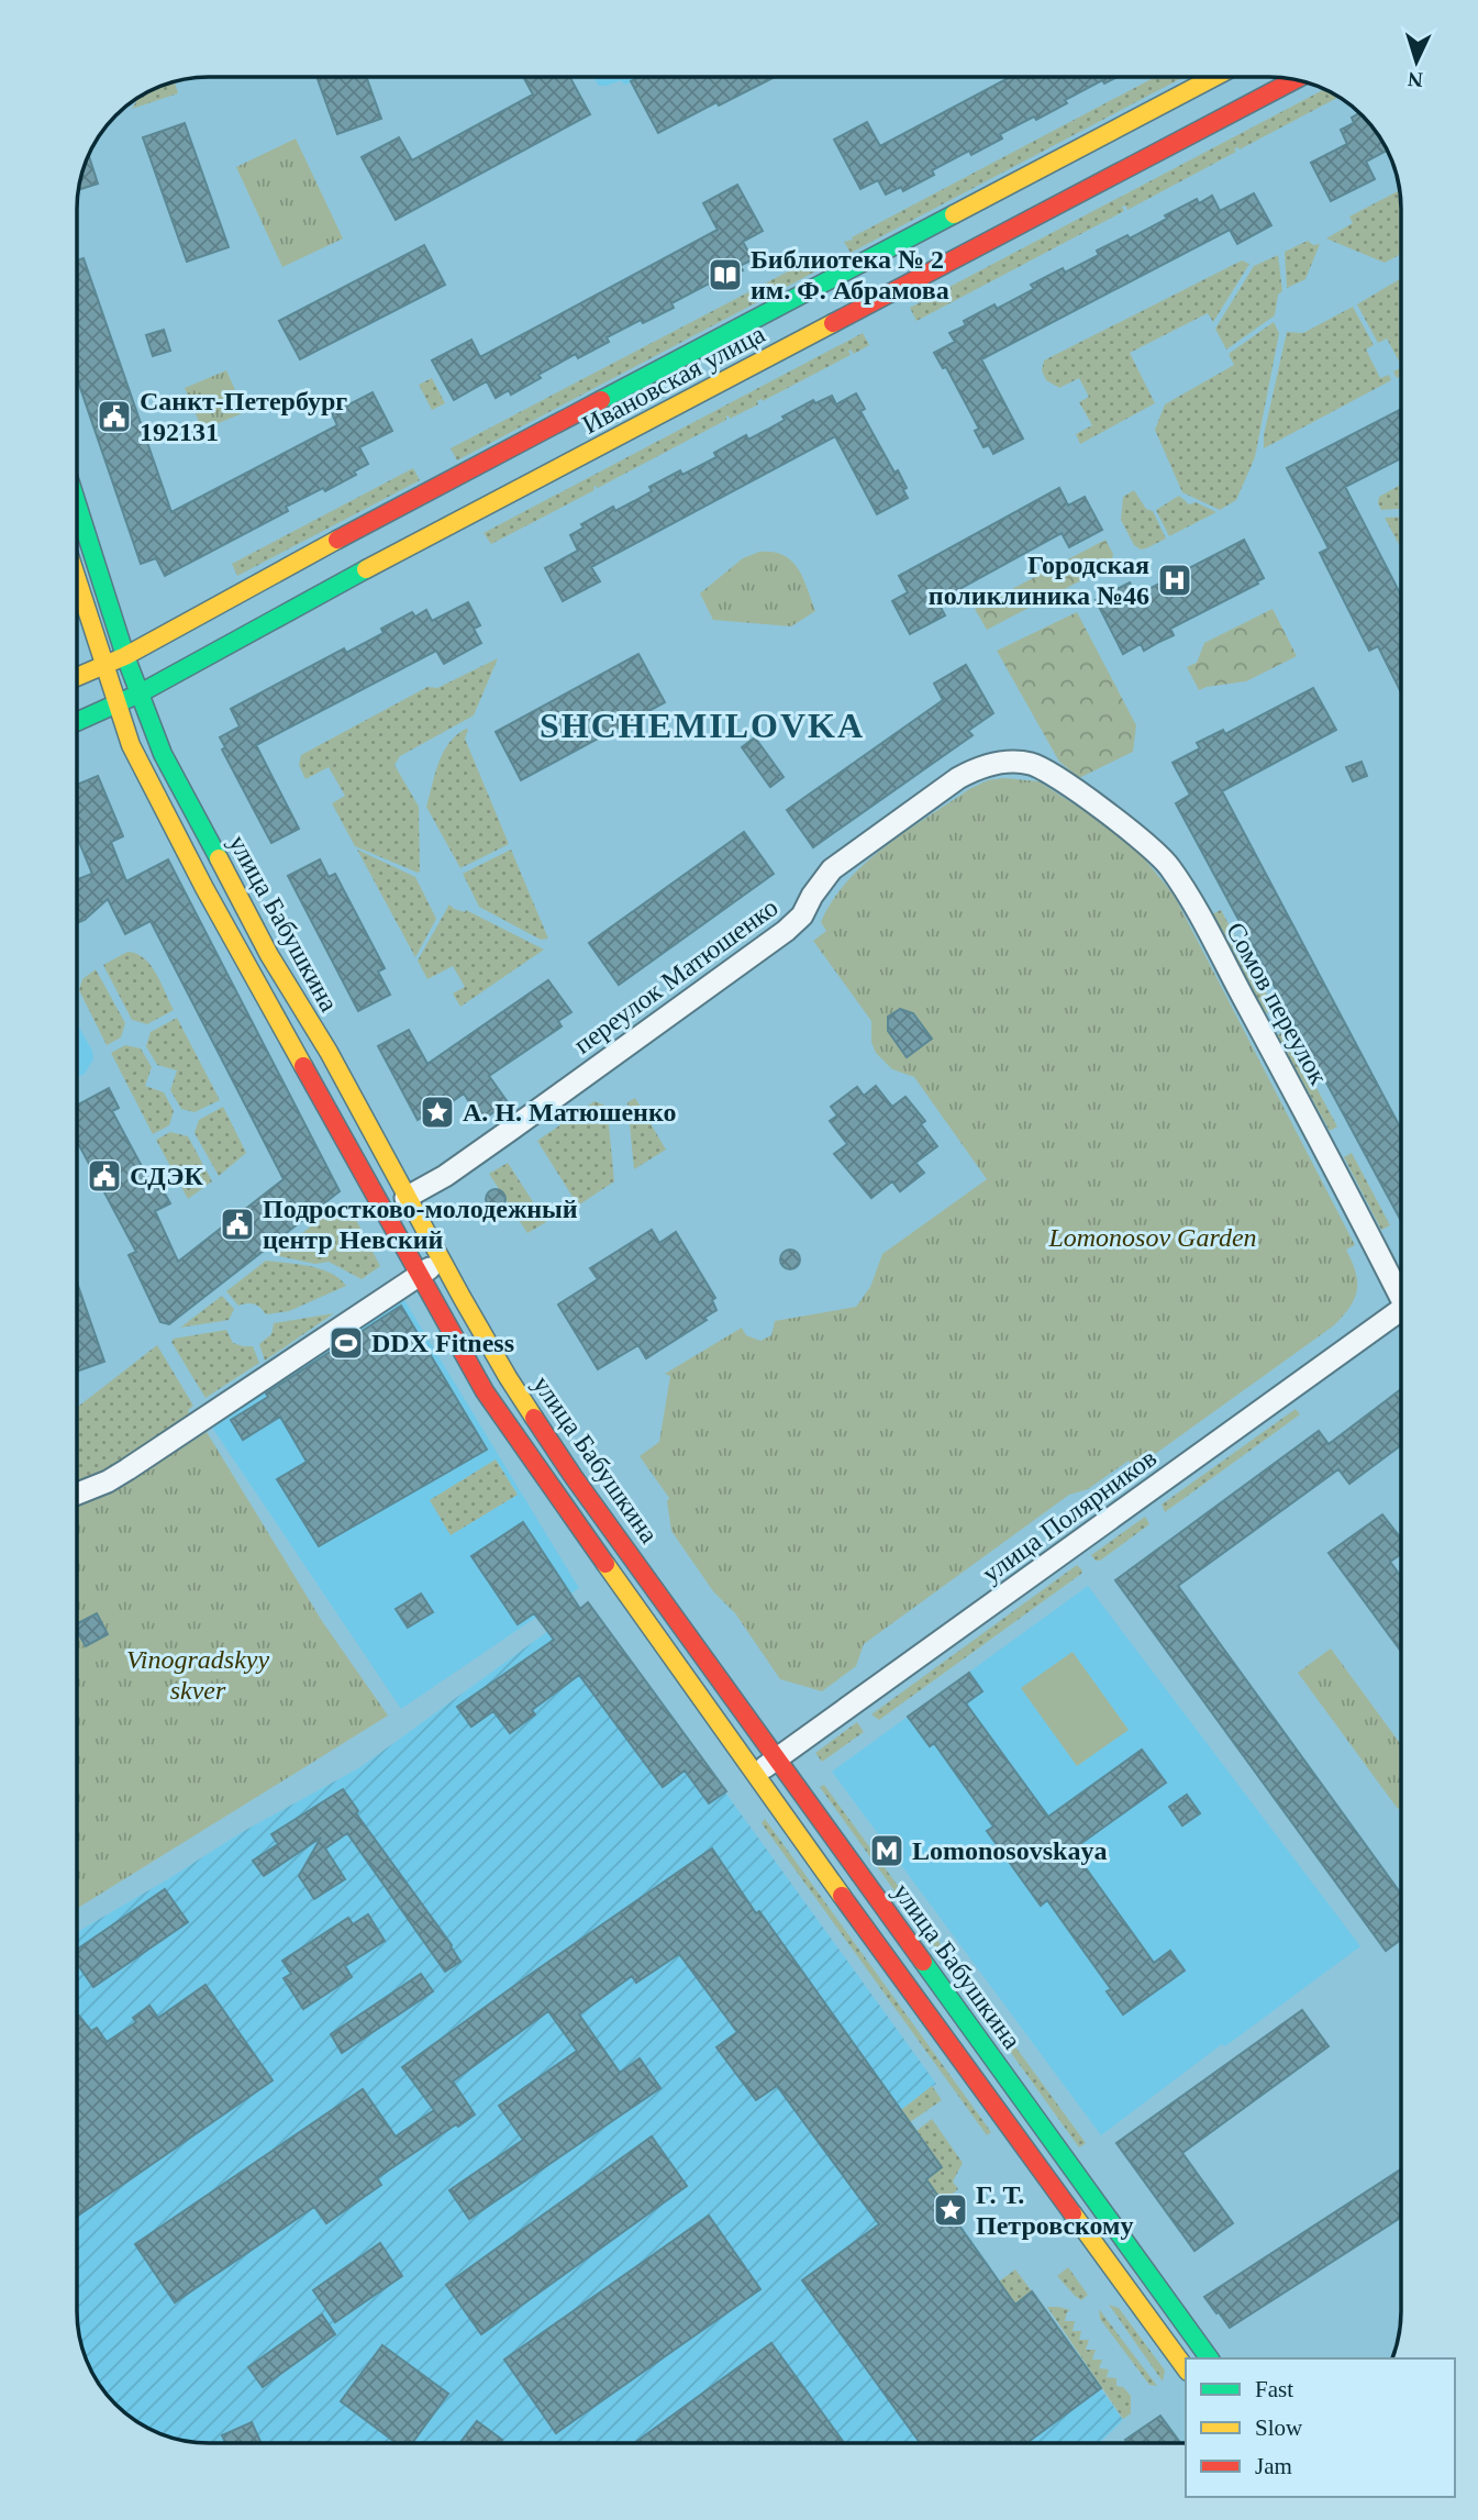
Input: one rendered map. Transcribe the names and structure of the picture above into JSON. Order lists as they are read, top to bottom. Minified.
{"streets":{"street":["Ивановская улица","улица Бабушкина","переулок Матюшенко","Сомов переулок","улица Полярников"]},"crossings":[["Ивановская улица","улица Бабушкина"],["улица Бабушкина","переулок Матюшенко"],["улица Бабушкина","улица Полярников"],["переулок Матюшенко","Сомов переулок"]],"districts":["SHCHEMILOVKA"],"parks":["Lomonosov Garden","Vinogradskyy skver"],"places":{"library":["Библиотека № 2 им. Ф. Абрамова"],"public building":["Санкт-Петербург 192131","СДЭК","Подростково-молодежный центр Невский"],"hospital":["Городская поликлиника №46"],"place":["А. Н. Матюшенко","Г. Т. Петровскому"],"sports":["DDX Fitness"],"metro station":["Lomonosovskaya"]},"legend":["Fast","Slow","Jam"],"north":"bottom"}
